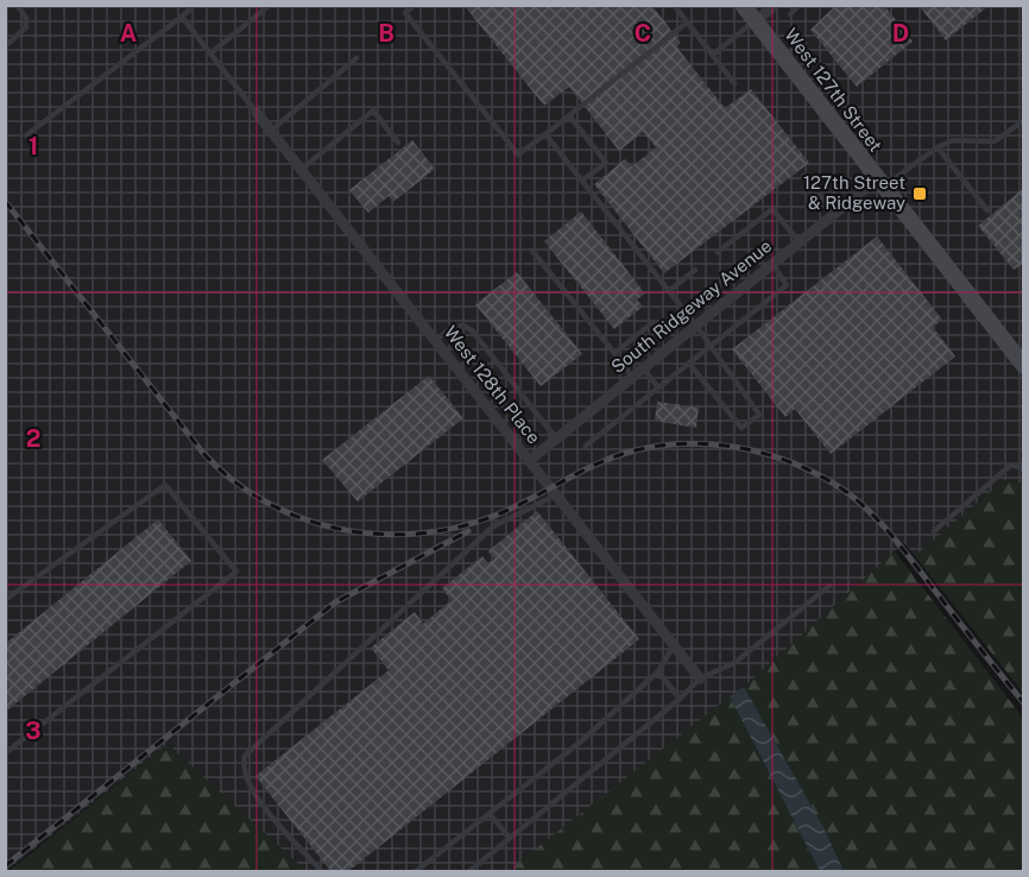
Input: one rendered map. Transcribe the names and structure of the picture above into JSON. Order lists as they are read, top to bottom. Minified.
{"streets":{"main road":["West 127th Street"],"street":["South Ridgeway Avenue","West 128th Place"]},"crossings":[["West 127th Street","South Ridgeway Avenue"],["South Ridgeway Avenue","West 128th Place"]],"places":{"transit":["127th Street & Ridgeway"]},"grid":{"columns":["A","B","C","D"],"rows":["1","2","3"]}}
